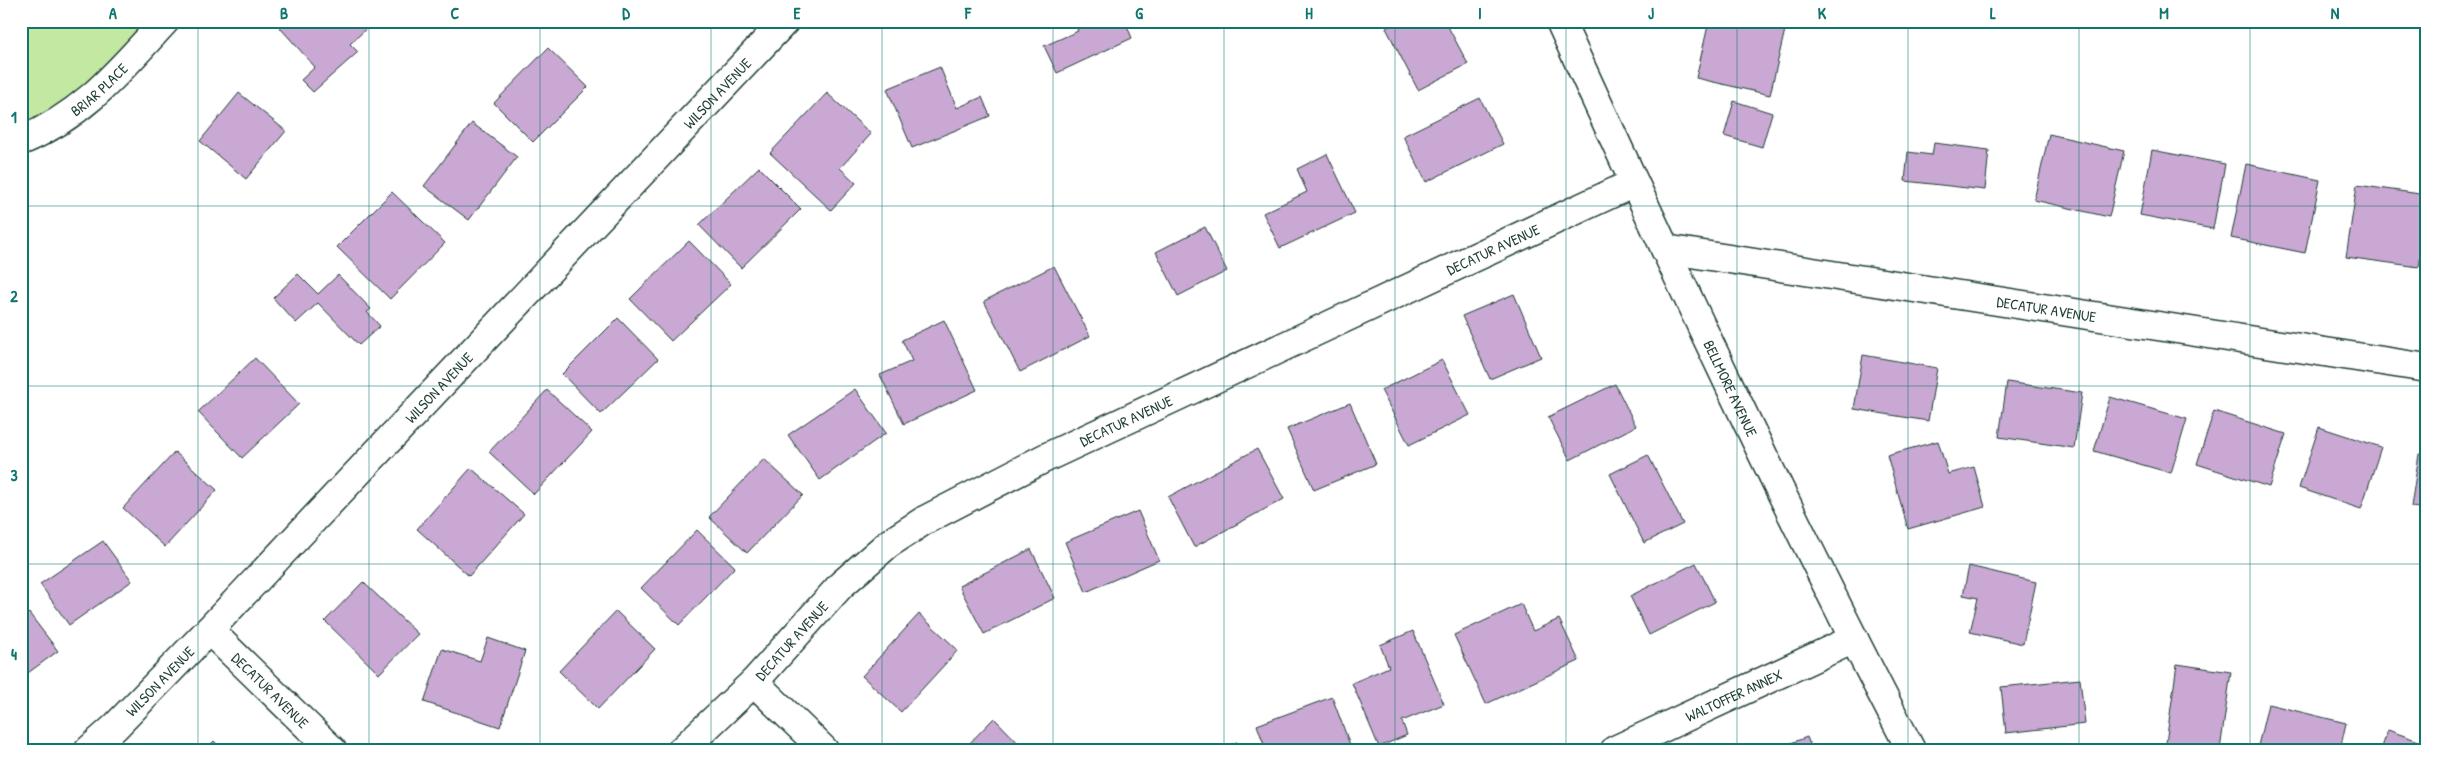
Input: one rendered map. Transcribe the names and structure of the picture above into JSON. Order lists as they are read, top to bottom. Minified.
{"streets":{"street":["BRIAR PLACE","WILSON AVENUE","DECATUR AVENUE","BELLMORE AVENUE","WALTOFFER ANNEX"]},"crossings":[["WILSON AVENUE","DECATUR AVENUE"],["DECATUR AVENUE","BELLMORE AVENUE"],["BELLMORE AVENUE","WALTOFFER ANNEX"]],"grid":{"columns":["A","B","C","D","E","F","G","H","I","J","K","L","M","N"],"rows":["1","2","3","4"]}}
